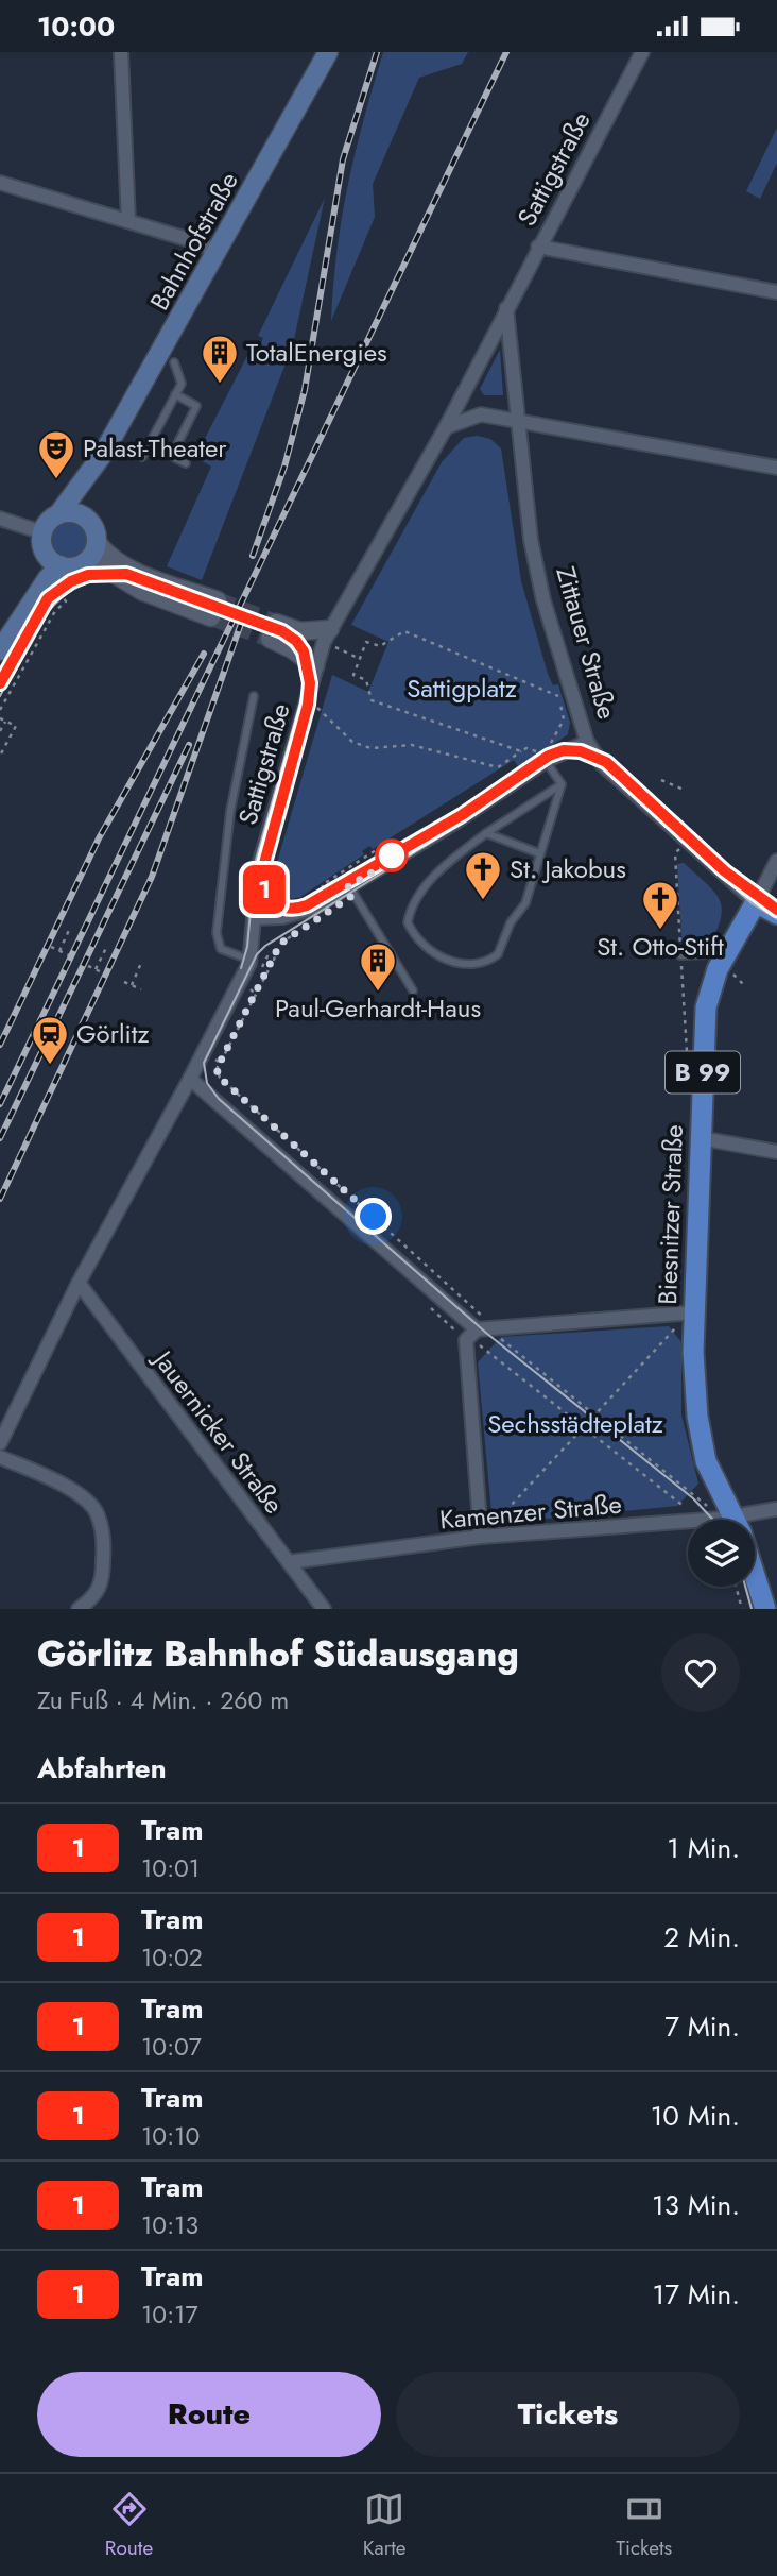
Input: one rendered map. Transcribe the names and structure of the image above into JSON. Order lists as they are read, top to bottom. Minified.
{"streets":{"main road":["Bahnhofstraße","Zittauer Straße","B 99","Biesnitzer Straße"],"street":["Sattigstraße","Jauernicker Straße","Kamenzer Straße"]},"crossings":[["Sattigstraße","Jauernicker Straße"],["Zittauer Straße","Biesnitzer Straße"],["Jauernicker Straße","Kamenzer Straße"]],"parks":["Sattigplatz","Sechsstädteplatz"],"places":{"building":["TotalEnergies","Paul-Gerhardt-Haus"],"theatre":["Palast-Theater"],"church":["St. Jakobus","St. Otto-Stift"],"station":["Görlitz"]},"lines":["tram line 1"],"page":{"status":"10:00","on_map":"1","heading":[["Görlitz Bahnhof Südausgang","Zu Fuß · 4 Min. · 260 m"],"Abfahrten"],"list":[{"mark":"1","name":"Tram","note":"10:01","value":"1 Min."},{"mark":"1","name":"Tram","note":"10:02","value":"2 Min."},{"mark":"1","name":"Tram","note":"10:07","value":"7 Min."},{"mark":"1","name":"Tram","note":"10:10","value":"10 Min."},{"mark":"1","name":"Tram","note":"10:13","value":"13 Min."},{"mark":"1","name":"Tram","note":"10:17","value":"17 Min."}],"buttons":["Route","Tickets"],"tabs":["Route","Karte","Tickets"]}}
